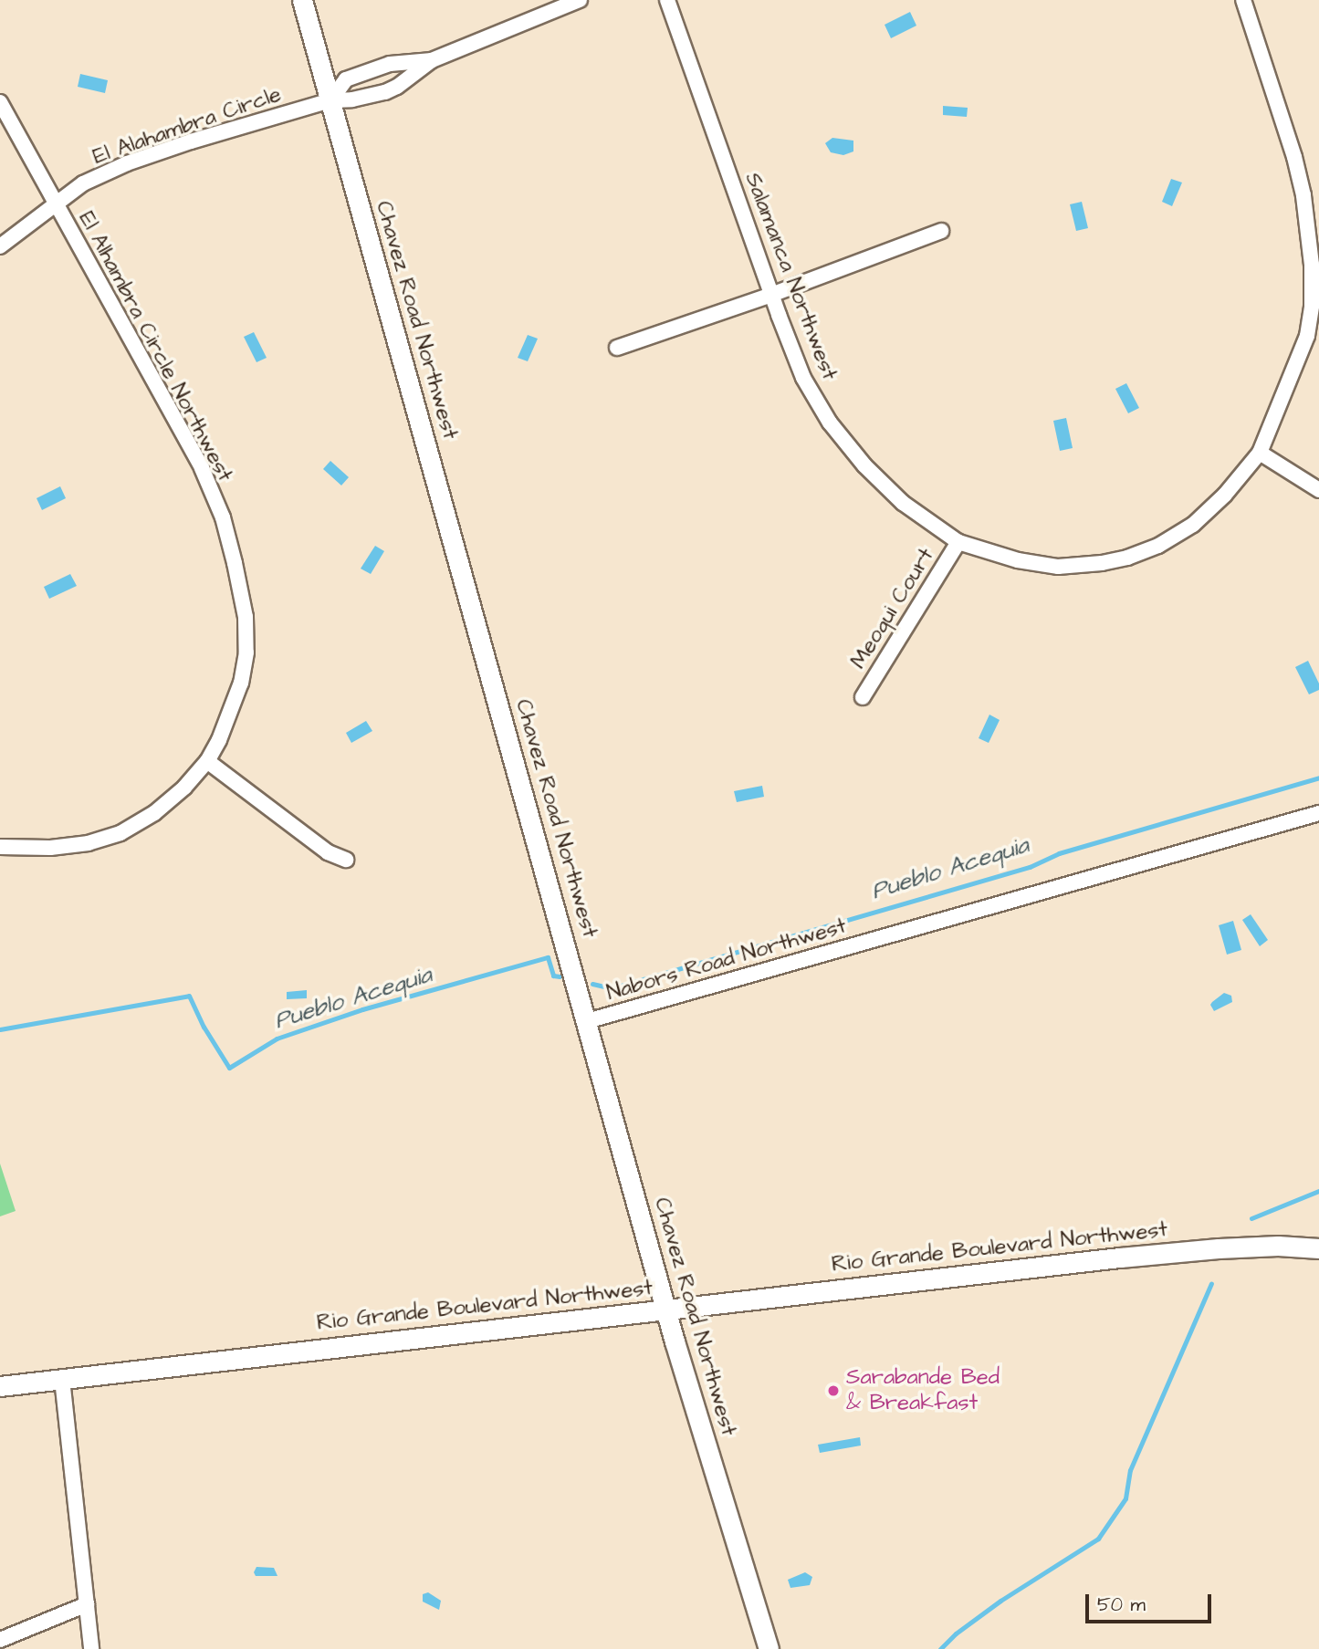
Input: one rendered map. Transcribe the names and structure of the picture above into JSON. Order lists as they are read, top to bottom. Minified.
{"streets":{"street":["El Alahambra Circle","Salamanca Northwest","Chavez Road Northwest","El Alhambra Circle Northwest","Meoqui Court","Nabors Road Northwest","Rio Grande Boulevard Northwest"]},"crossings":[["El Alahambra Circle","Chavez Road Northwest"],["El Alahambra Circle","El Alhambra Circle Northwest"],["Salamanca Northwest","Meoqui Court"],["Chavez Road Northwest","Nabors Road Northwest"],["Chavez Road Northwest","Rio Grande Boulevard Northwest"]],"water":["Pueblo Acequia"],"places":["Sarabande Bed & Breakfast"],"scale_bar":"50 m"}
